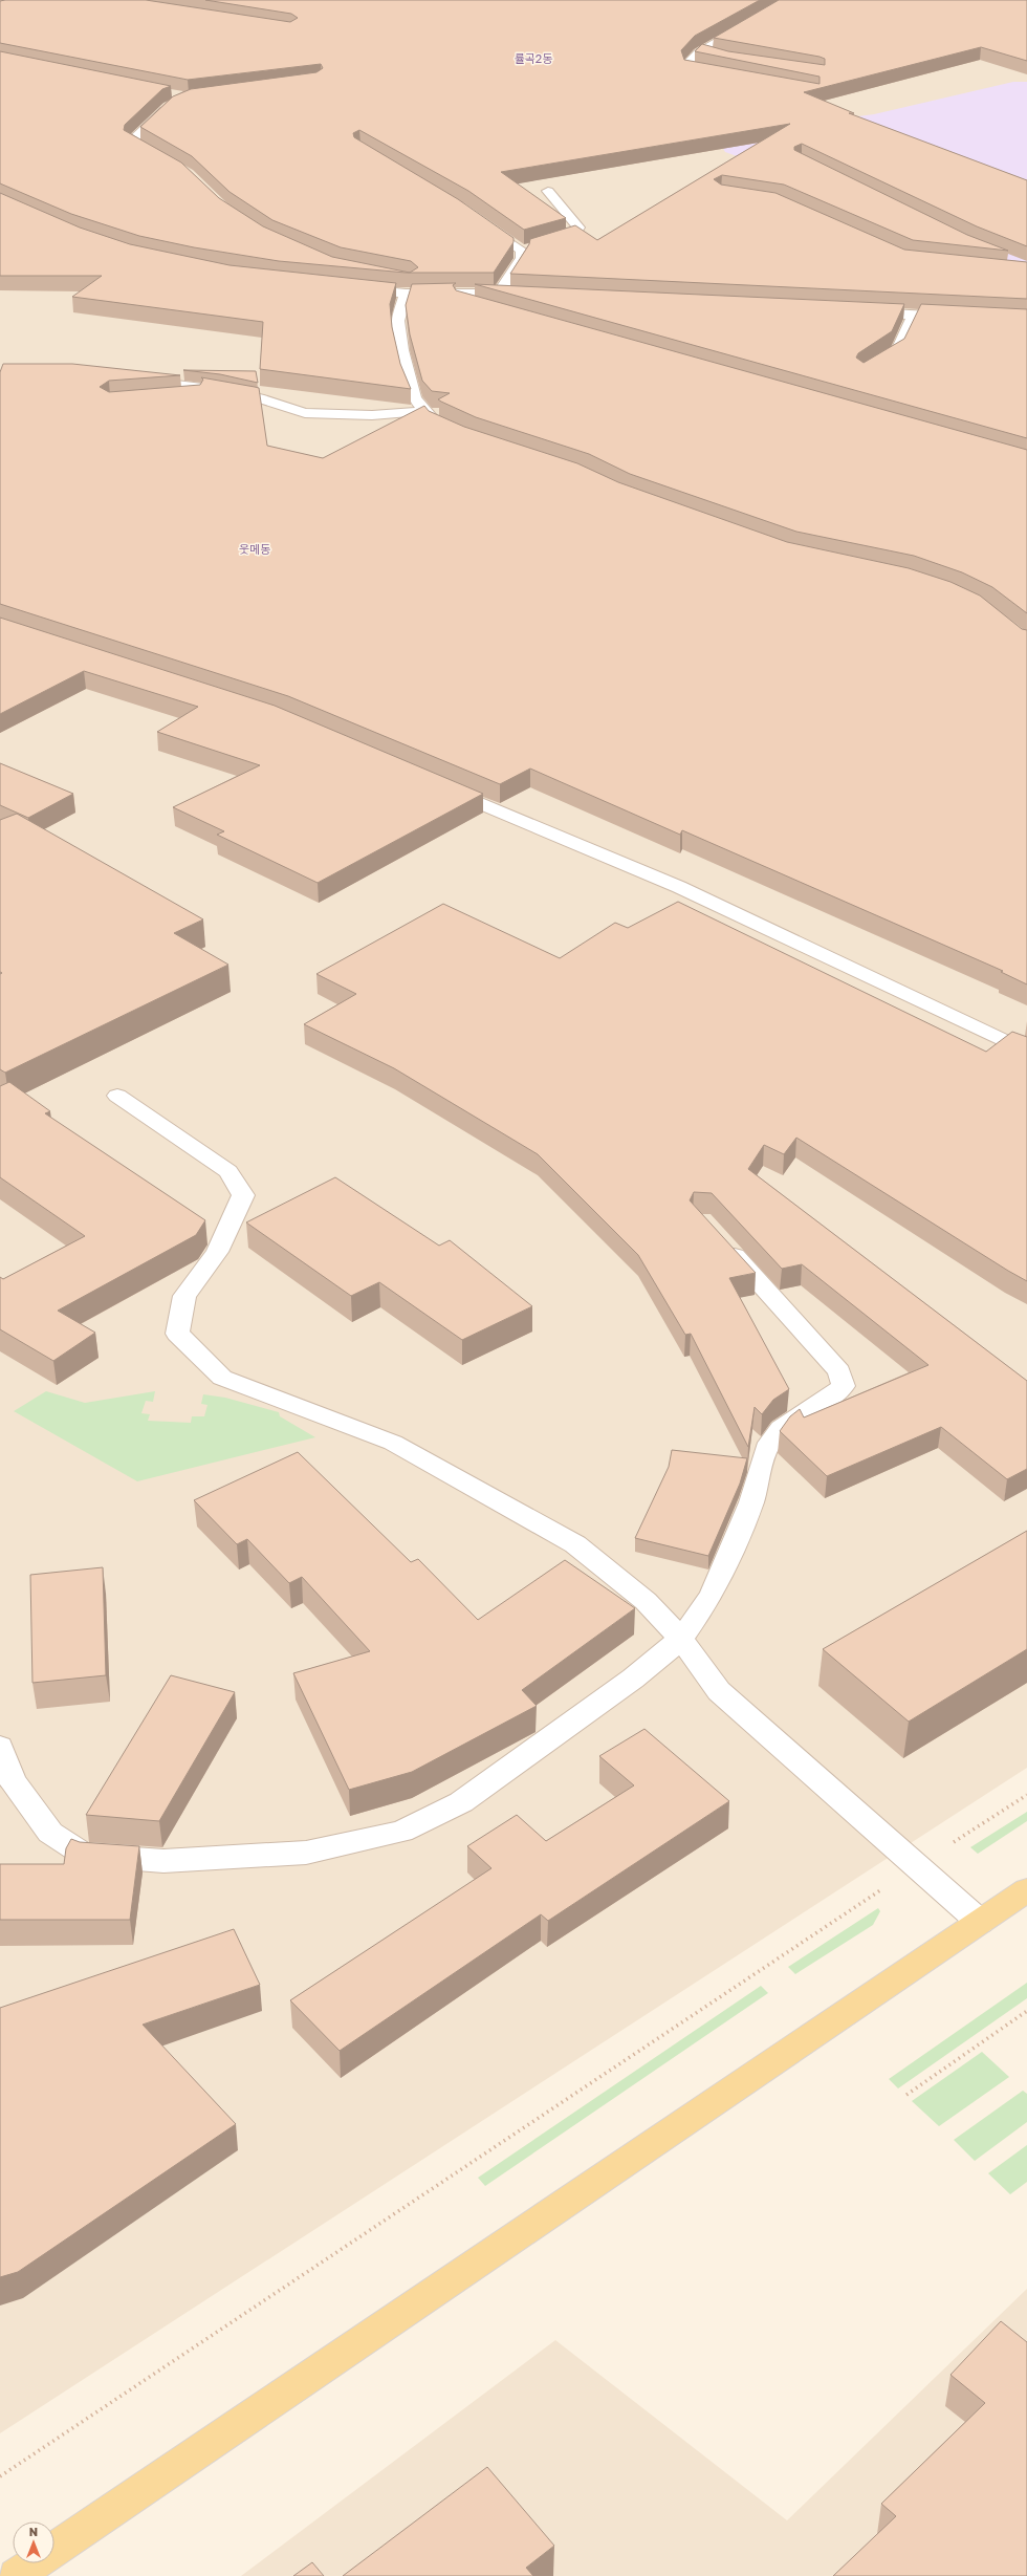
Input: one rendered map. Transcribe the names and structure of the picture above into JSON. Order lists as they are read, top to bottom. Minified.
{"districts":["률곡2동","웃메동"],"north":"top"}
